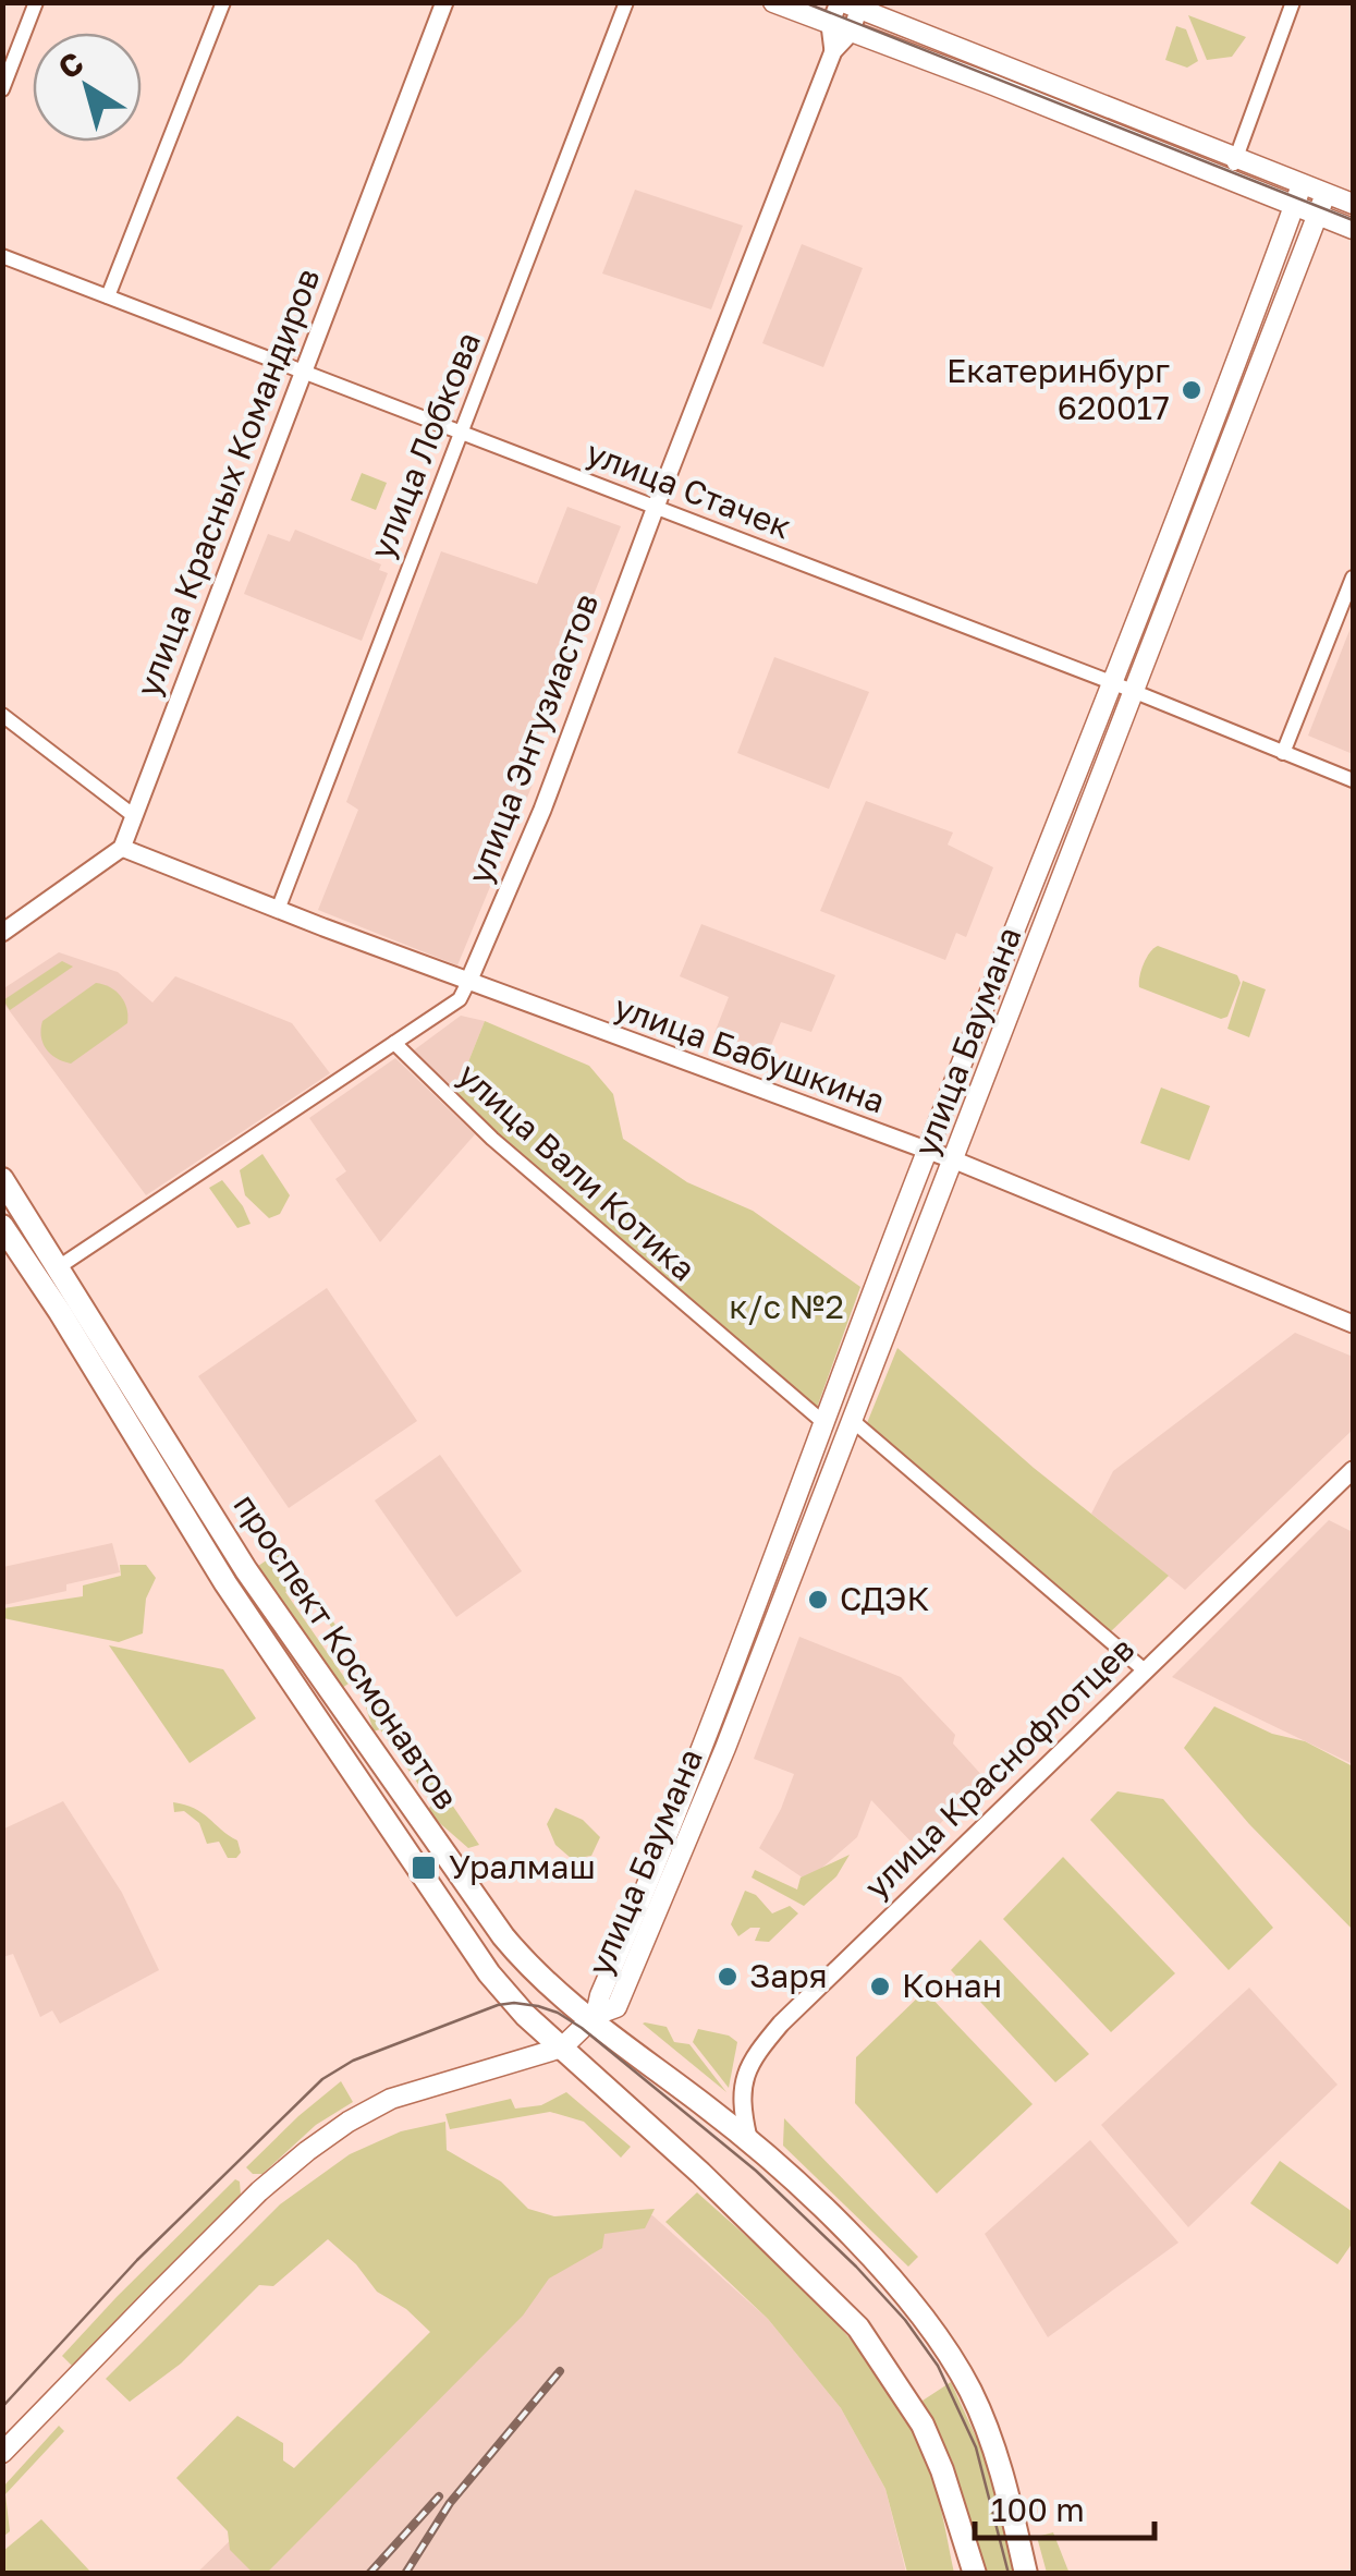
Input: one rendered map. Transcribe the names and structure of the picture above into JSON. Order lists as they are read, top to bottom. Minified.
{"streets":{"main road":["улица Баумана","проспект Космонавтов"],"street":["улица Лобкова","улица Красных Командиров","улица Стачек","улица Энтузиастов","улица Бабушкина","улица Вали Котика","улица Краснофлотцев"]},"crossings":[["улица Лобкова","улица Стачек"],["улица Лобкова","улица Бабушкина"],["улица Красных Командиров","улица Стачек"],["улица Красных Командиров","улица Бабушкина"],["улица Стачек","улица Энтузиастов"],["улица Стачек","улица Баумана"],["улица Энтузиастов","улица Бабушкина"],["улица Энтузиастов","улица Вали Котика"],["улица Энтузиастов","проспект Космонавтов"],["улица Баумана","улица Бабушкина"],["улица Баумана","улица Вали Котика"],["улица Баумана","проспект Космонавтов"],["проспект Космонавтов","улица Краснофлотцев"]],"parks":["к/с №2"],"places":{"other":["Екатеринбург 620017","СДЭК","Заря","Конан"],"transit":["Уралмаш"]},"scale_bar":"100 m","north":"top left"}
